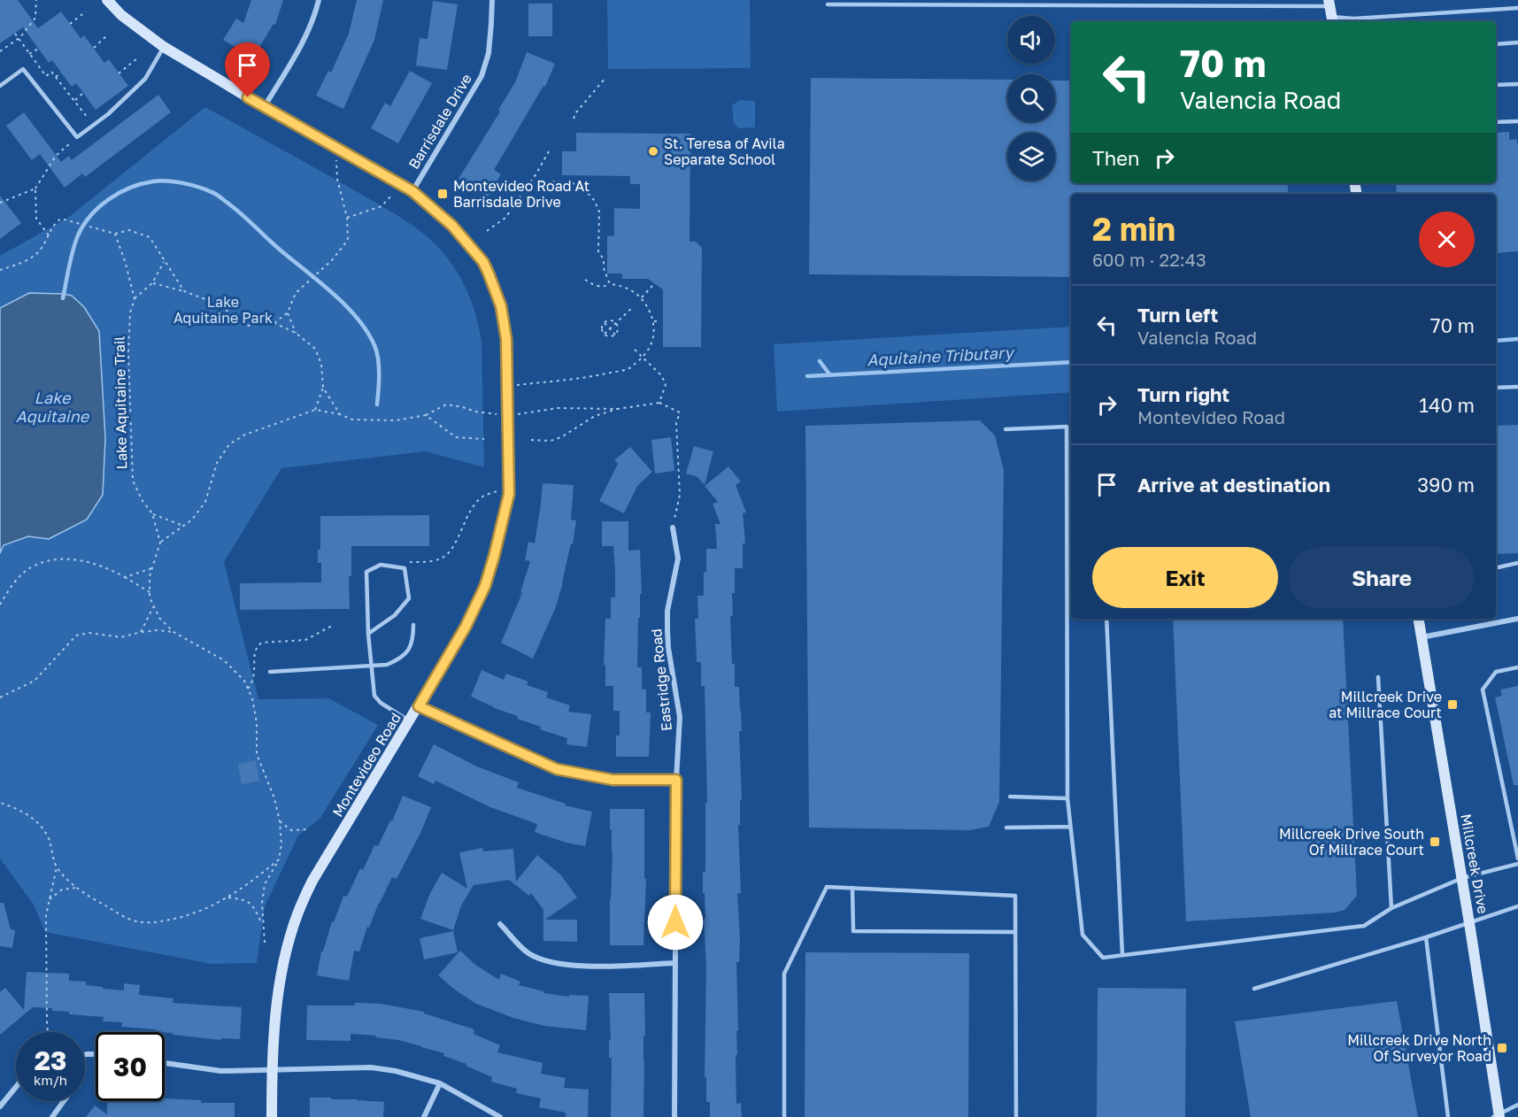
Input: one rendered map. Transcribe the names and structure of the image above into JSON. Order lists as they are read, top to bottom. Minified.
{"streets":{"street":["Barrisdale Drive","Eastridge Road","Montevideo Road","Millcreek Drive"],"path":["Lake Aquitaine Trail"]},"crossings":[["Barrisdale Drive","Montevideo Road"]],"water":["Aquitaine Tributary","Lake Aquitaine"],"parks":["Lake Aquitaine Park"],"places":{"other":["St. Teresa of Avila Separate School"],"transit":["Montevideo Road At Barrisdale Drive","Millcreek Drive at Millrace Court","Millcreek Drive South Of Millrace Court","Millcreek Drive North Of Surveyor Road"]},"page":{"turn":["70 m","Valencia Road"],"then":"Then","heading":["2 min","600 m · 22:43"],"list":[{"name":"Turn left","note":"Valencia Road","value":"70 m"},{"name":"Turn right","note":"Montevideo Road","value":"140 m"},{"name":"Arrive at destination","value":"390 m"}],"buttons":["Exit","Share"],"speed":"23 km/h","limit":"30"}}
